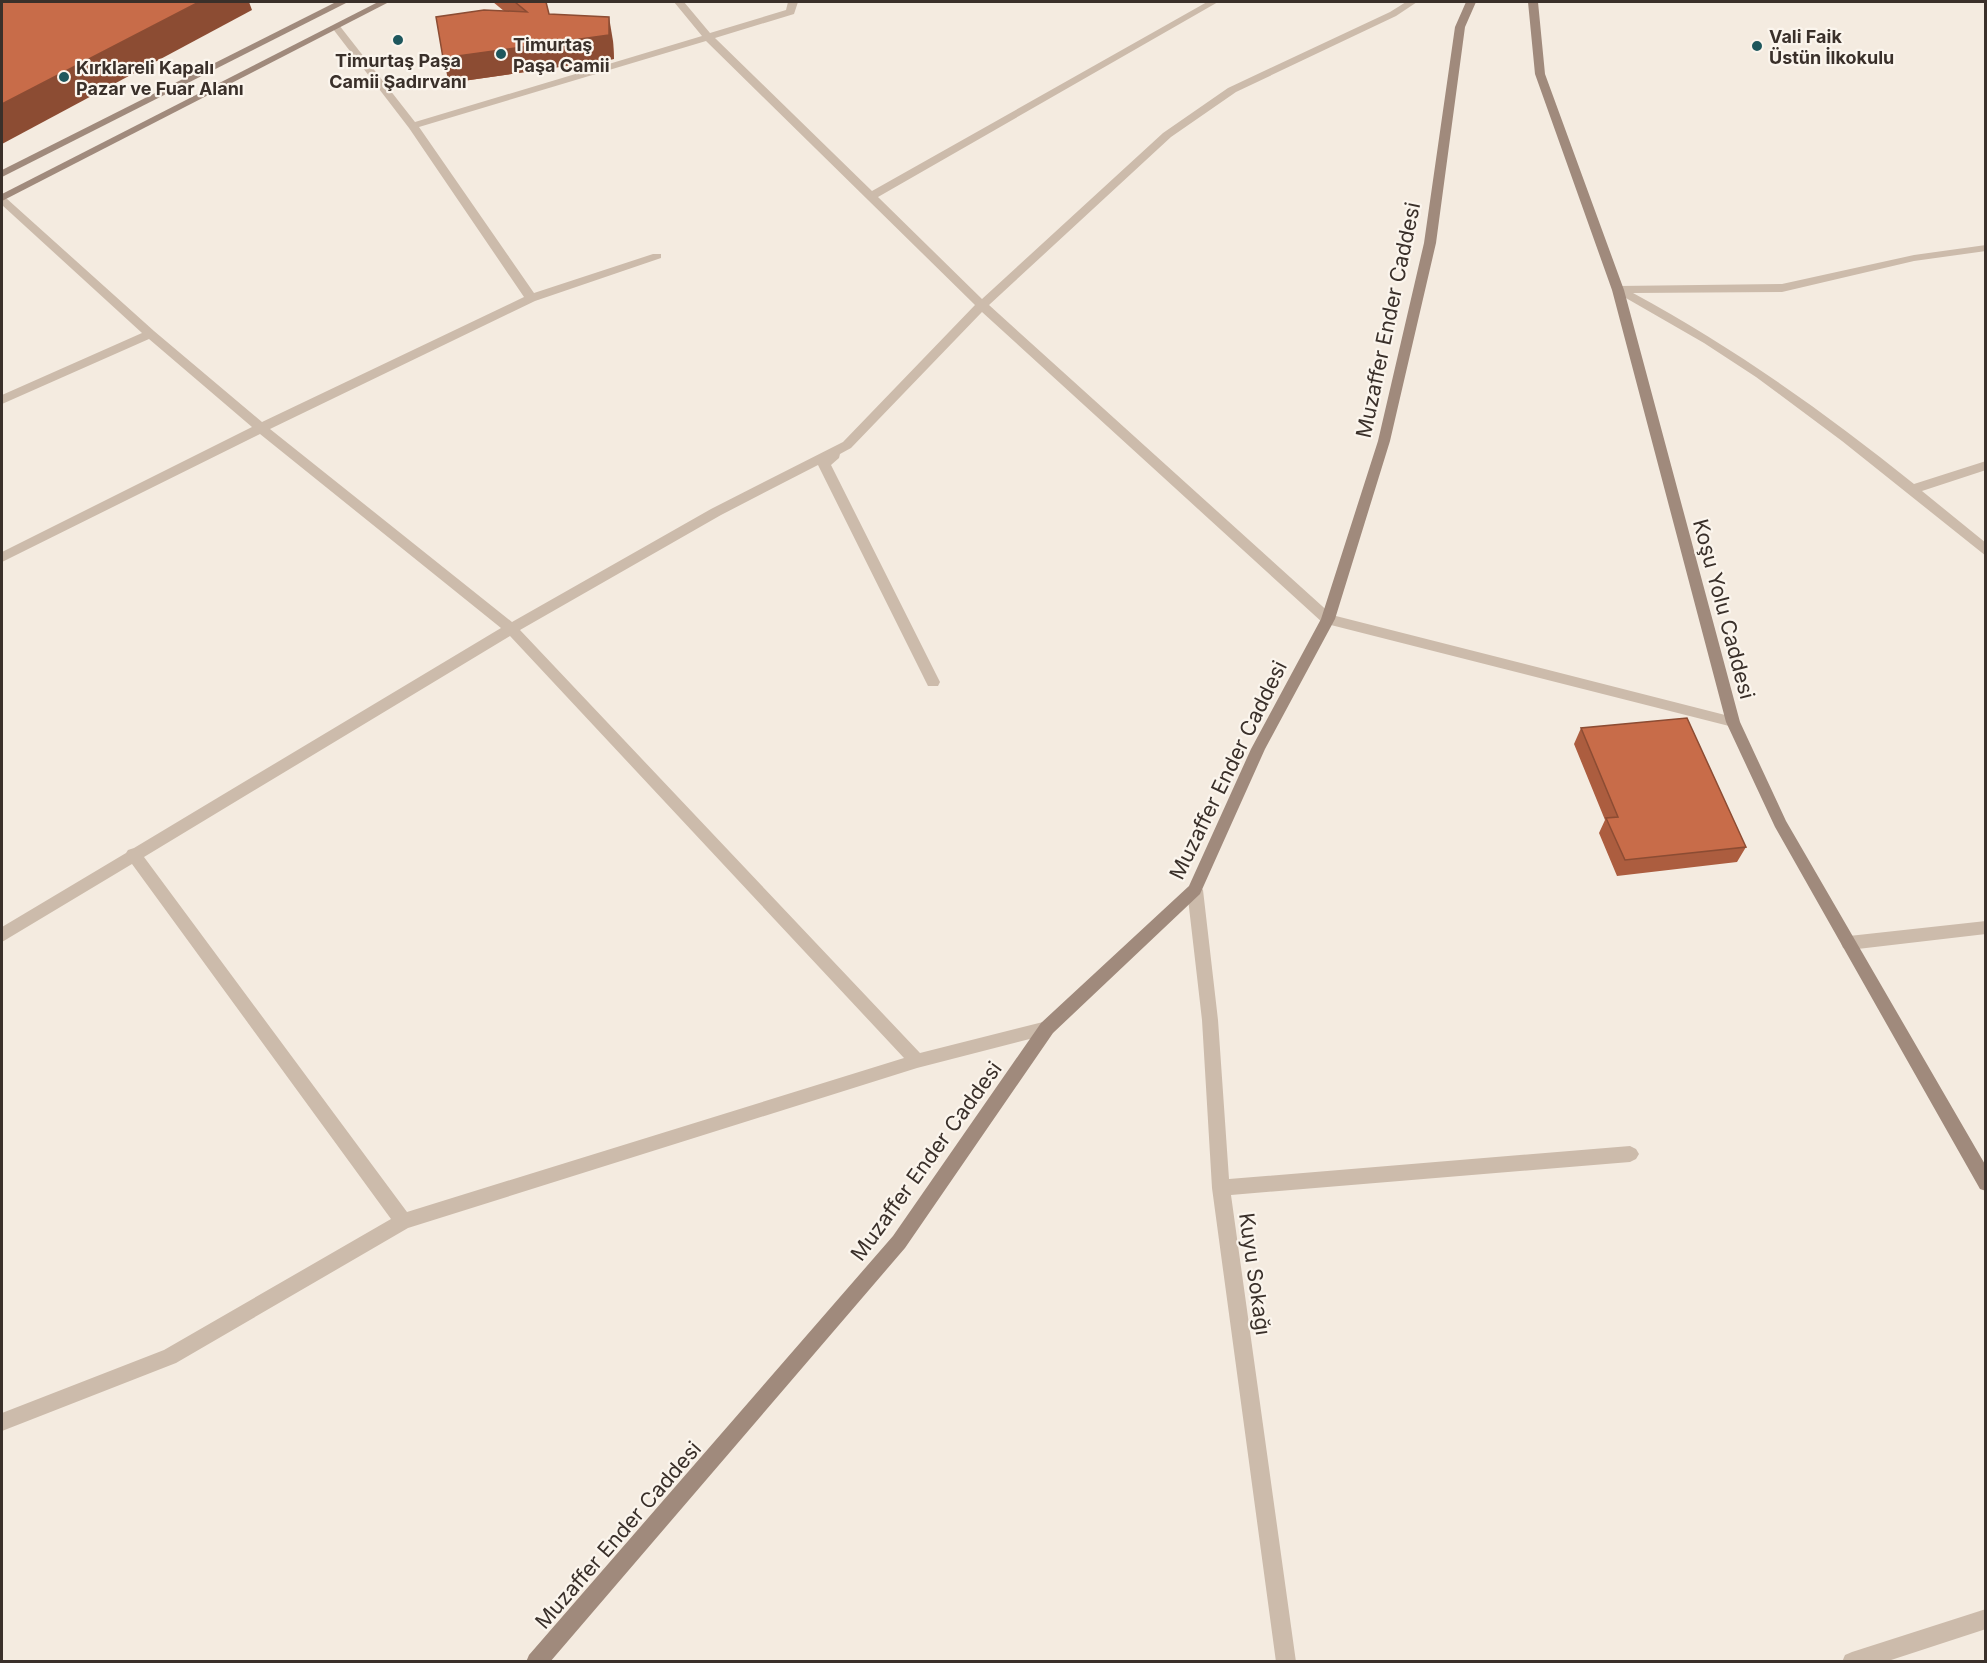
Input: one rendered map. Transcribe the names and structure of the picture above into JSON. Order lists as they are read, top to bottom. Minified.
{"streets":{"street":["Muzaffer Ender Caddesi","Koşu Yolu Caddesi","Kuyu Sokağı"]},"crossings":[["Muzaffer Ender Caddesi","Kuyu Sokağı"]],"places":["Timurtaş Paşa Camii Şadırvanı","Vali Faik Üstün İlkokulu","Timurtaş Paşa Camii","Kırklareli Kapalı Pazar ve Fuar Alanı"]}
